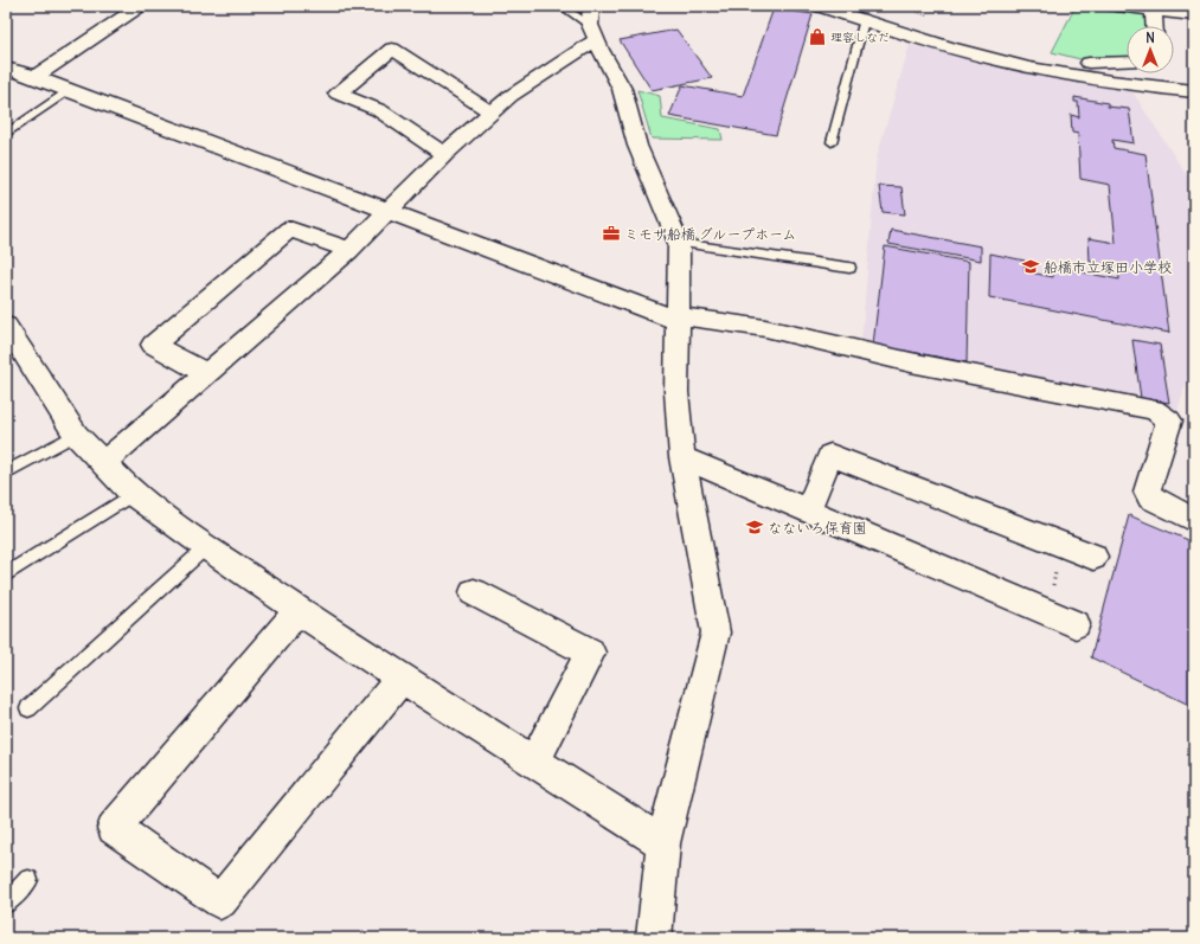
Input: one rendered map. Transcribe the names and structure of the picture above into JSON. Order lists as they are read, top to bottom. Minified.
{"places":{"shop":["理容しなだ"],"office":["ミモザ船橋 グループホーム"],"school or university":["船橋市立塚田小学校","なないろ保育園"]},"north":"top"}
